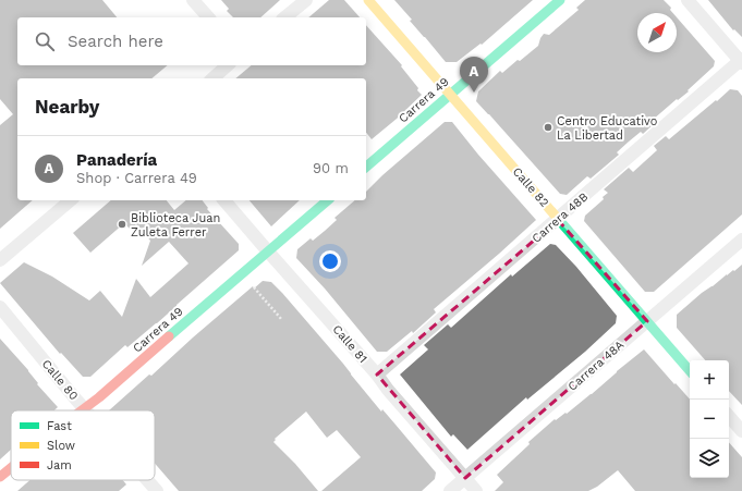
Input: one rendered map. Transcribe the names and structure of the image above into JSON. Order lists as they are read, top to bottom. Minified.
{"streets":{"street":["Carrera 49","Calle 82","Carrera 48B","Calle 81","Carrera 48A","Calle 80"]},"crossings":[["Carrera 49","Calle 82"],["Carrera 49","Calle 81"],["Carrera 49","Calle 80"],["Calle 82","Carrera 48B"],["Calle 82","Carrera 48A"],["Carrera 48B","Calle 81"],["Calle 81","Carrera 48A"]],"places":["Centro Educativo La Libertad","Biblioteca Juan Zuleta Ferrer"],"legend":["Fast","Slow","Jam"],"north":"top right","page":{"search":"Search here","pins":"A","heading":"Nearby","list":[{"mark":"A","name":"Panadería","note":"Shop · Carrera 49","value":"90 m"}],"map_buttons":["+","−"]}}
